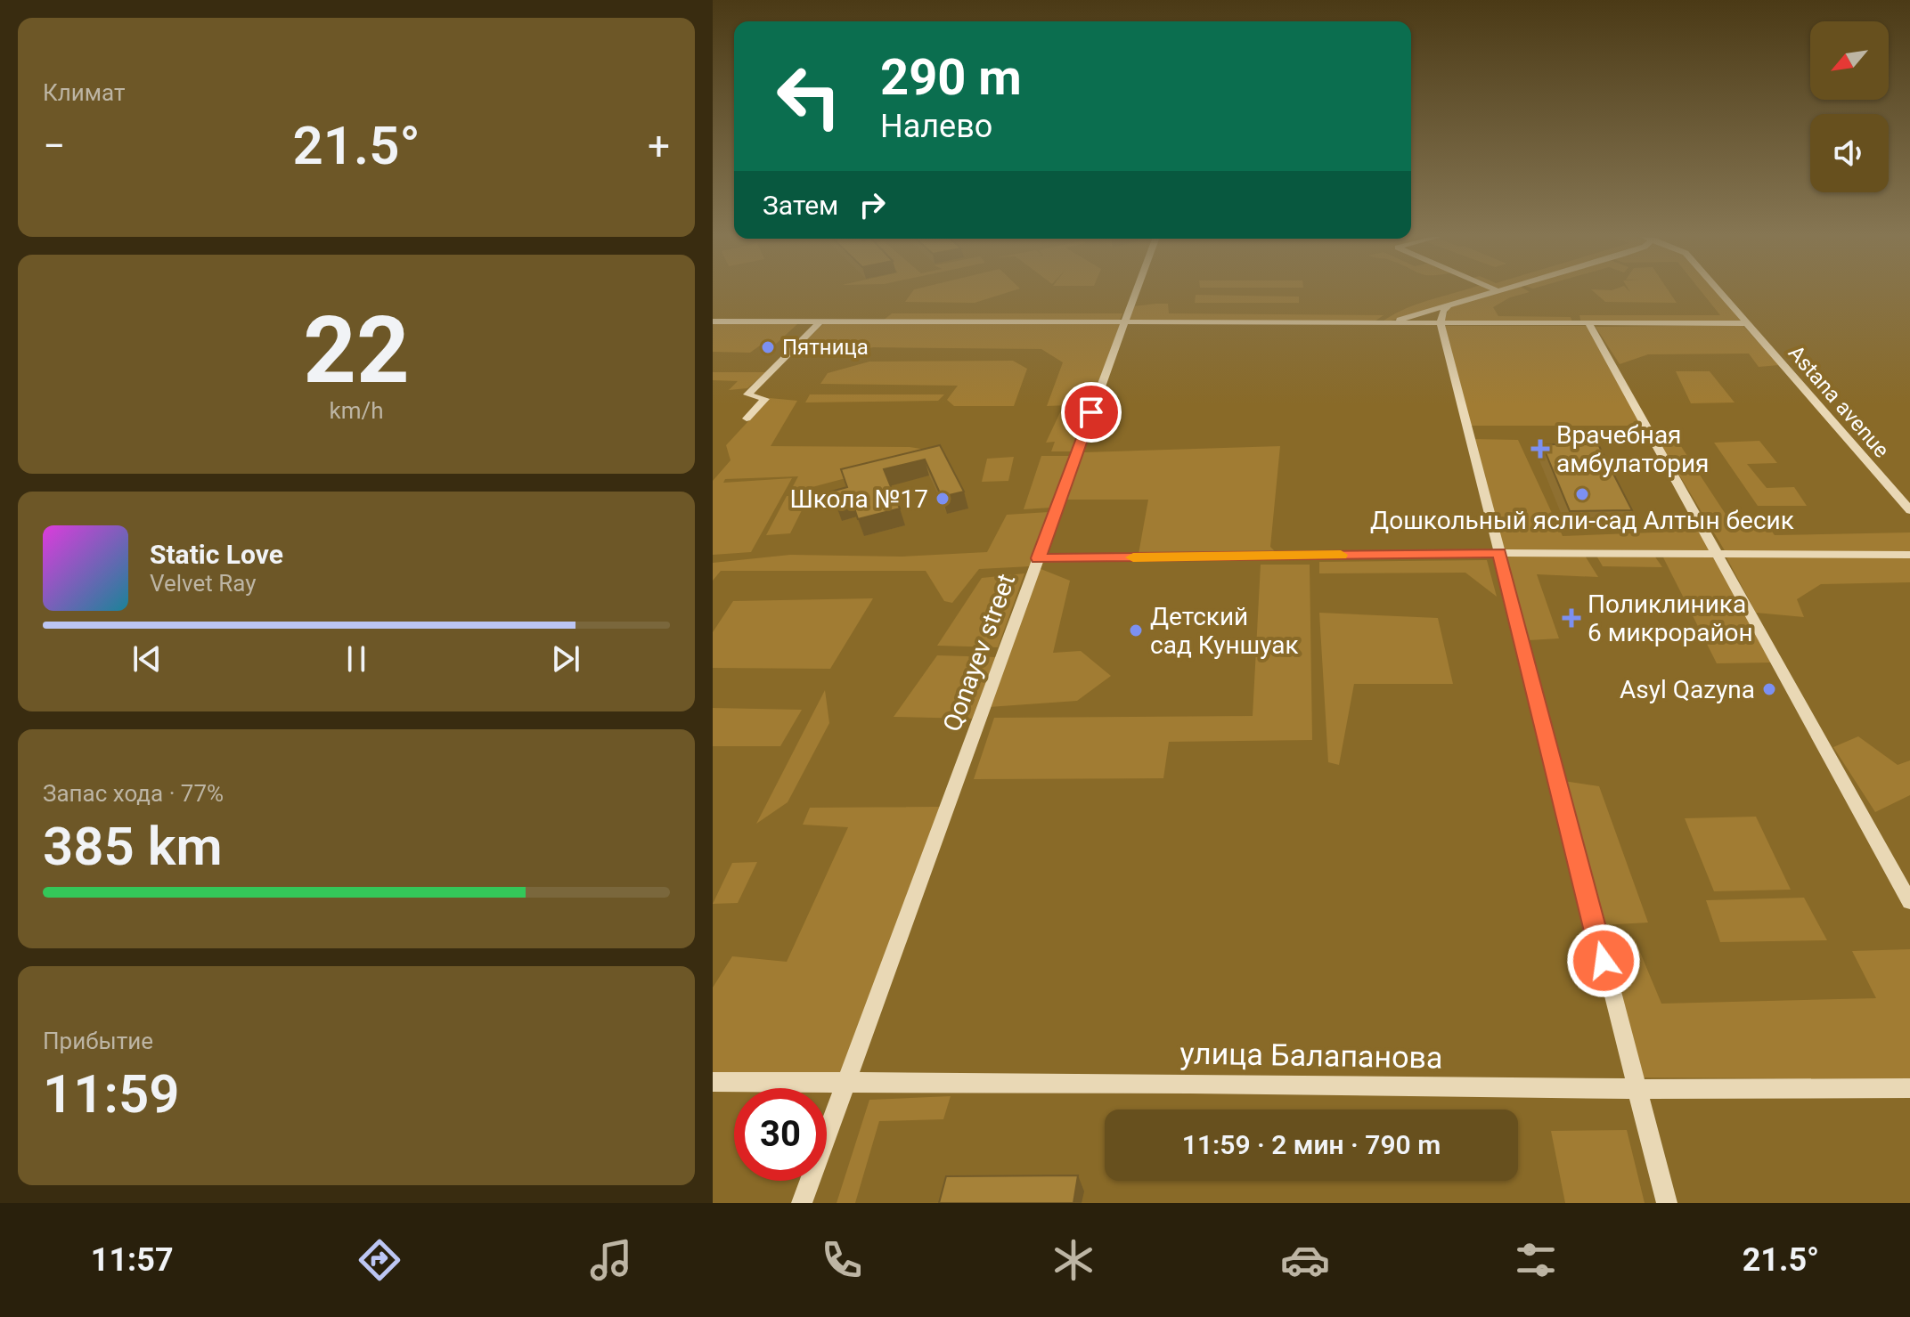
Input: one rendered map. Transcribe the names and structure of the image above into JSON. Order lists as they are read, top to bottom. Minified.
{"streets":{"street":["Astana avenue","Qonayev street","улица Балапанова"]},"crossings":[["Qonayev street","улица Балапанова"]],"places":{"other":["Пятница","Дошкольный ясли-сад Алтын бесик","Школа №17","Детский сад Куншуак","Asyl Qazyna"],"health":["Врачебная амбулатория","Поликлиника 6 микрорайон"]},"north":"bottom left","page":{"tile":["Климат",["22","km/h"],["Запас хода · 77%","385 km"],["Прибытие","11:59"]],"turn":["290 m","Налево"],"heat":["−","21.5°","+"],"then":"Затем","song":["Static Love","Velvet Ray"],"limit":"30","trip":"11:59 · 2 мин · 790 m","tabs":["11:57","21.5°"]}}
